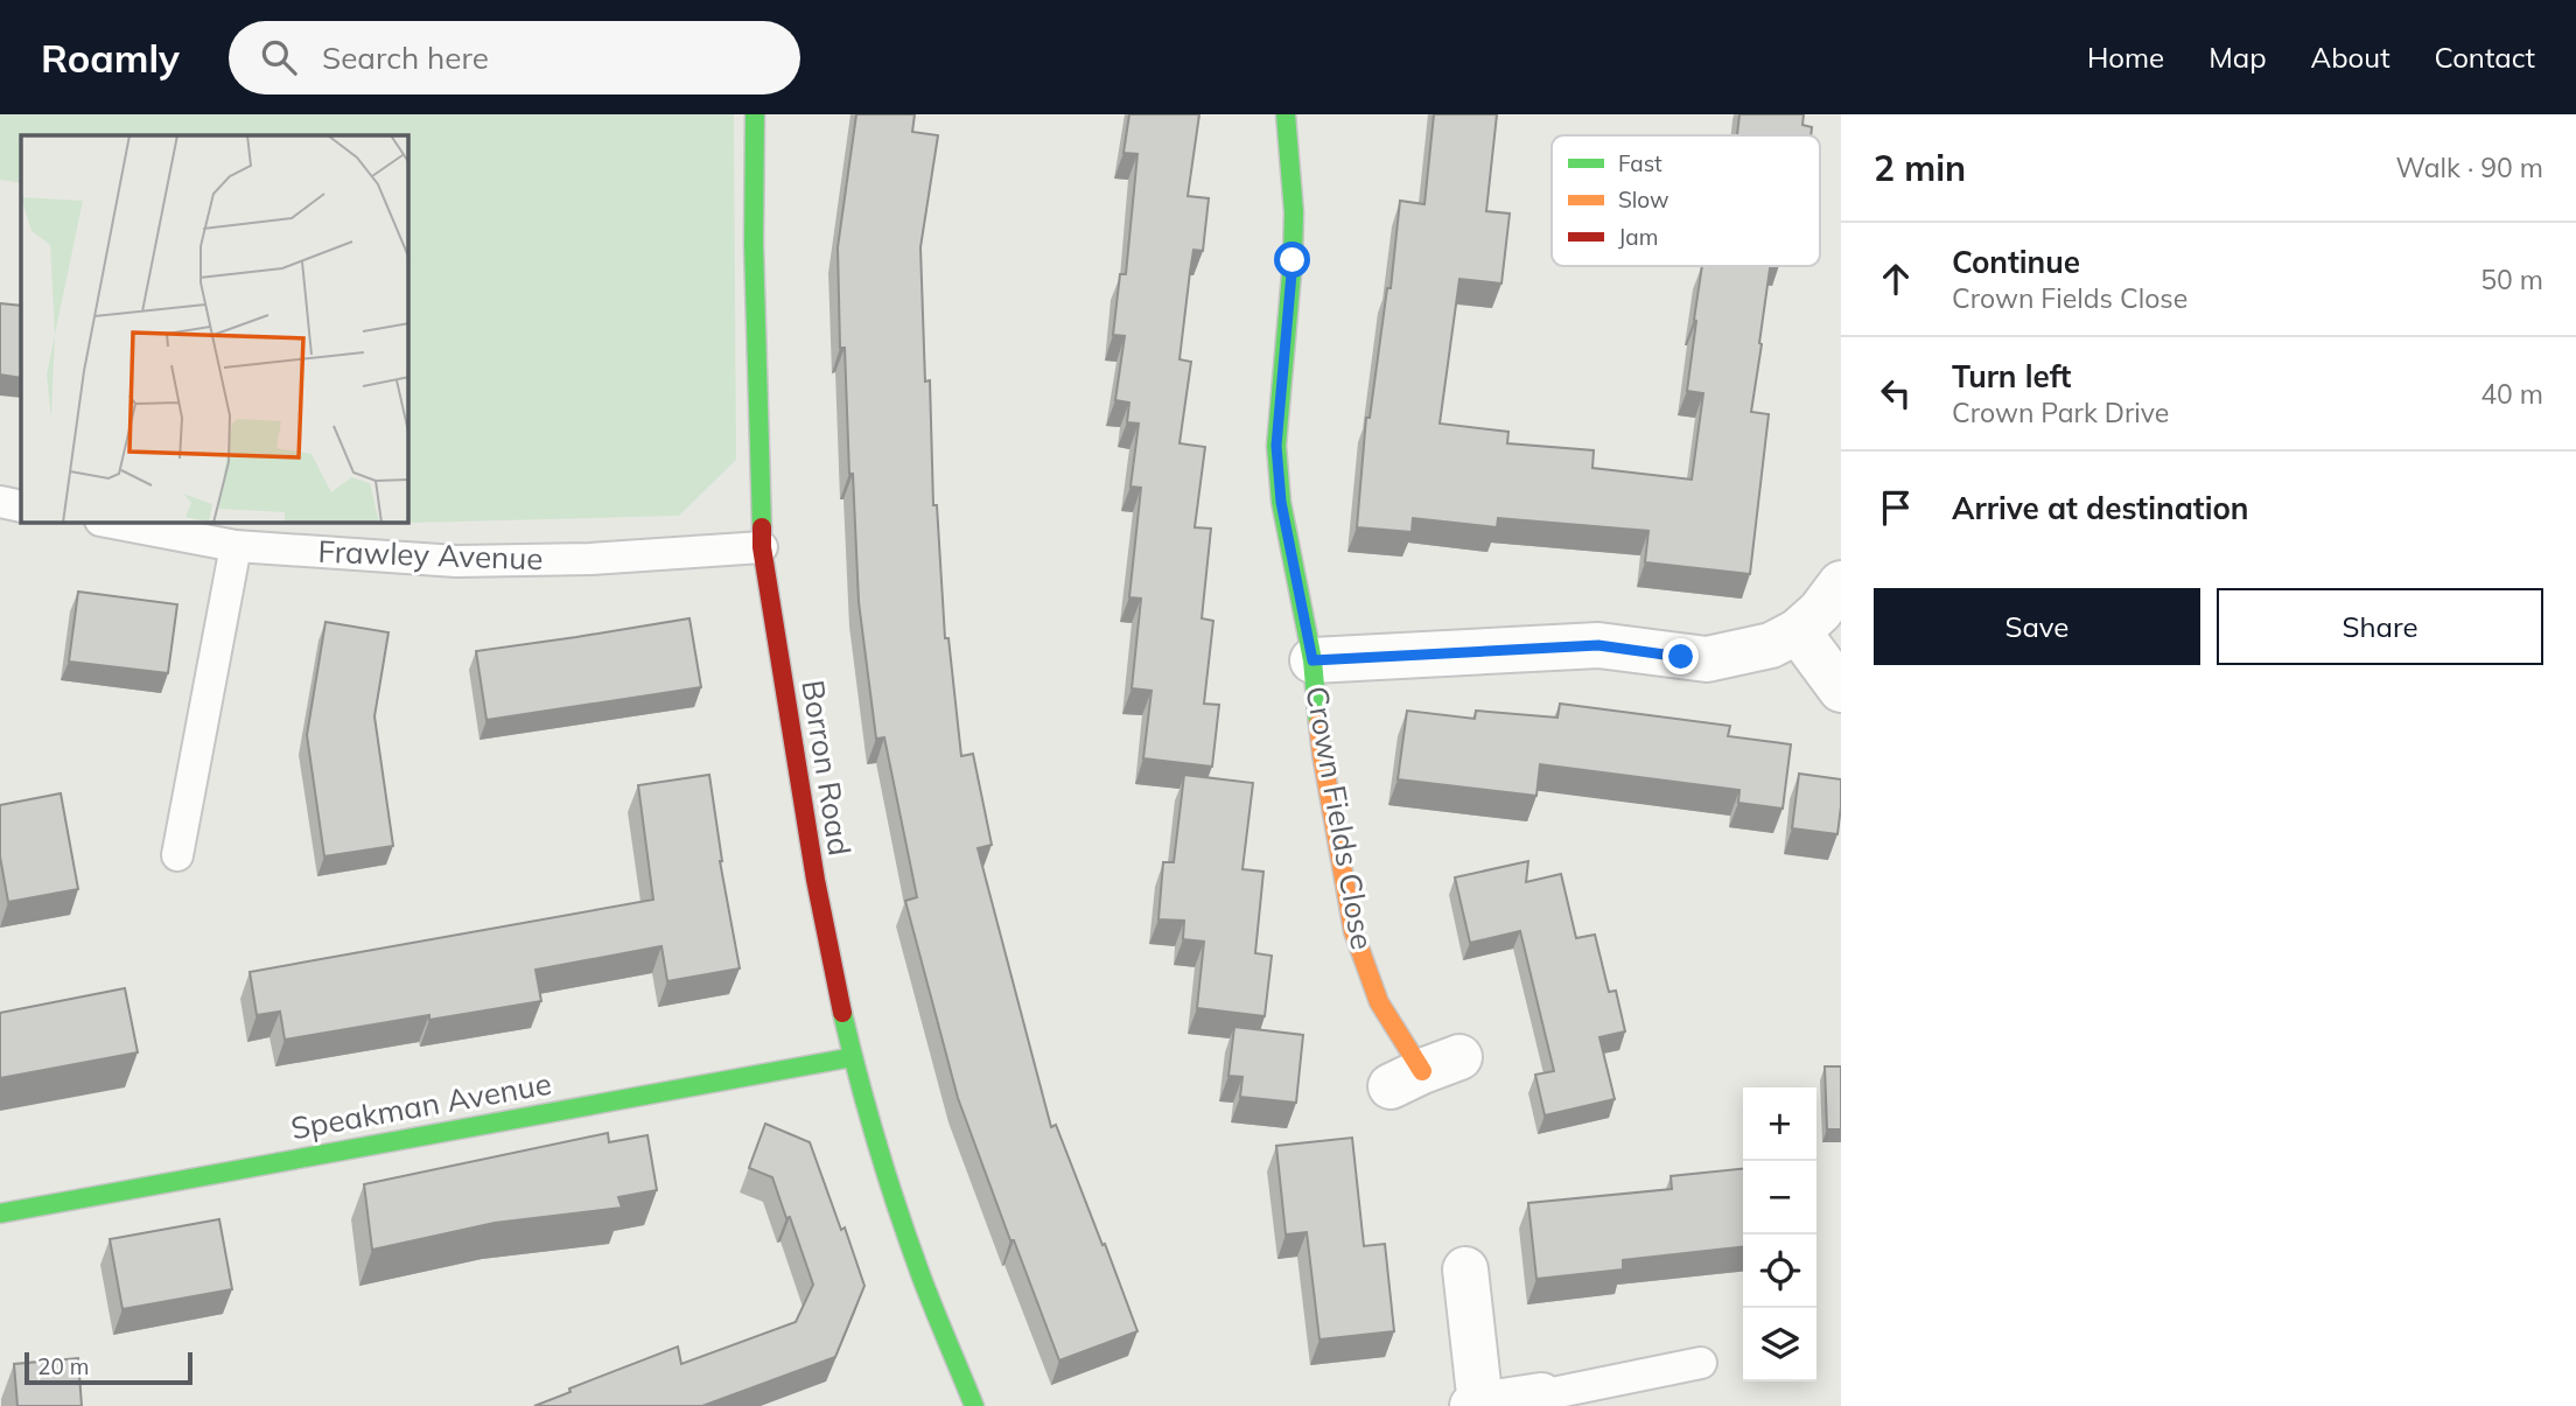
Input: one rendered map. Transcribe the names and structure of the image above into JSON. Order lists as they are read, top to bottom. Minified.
{"streets":{"street":["Borron Road","Crown Fields Close","Speakman Avenue"],"lane":["Frawley Avenue"]},"crossings":[["Frawley Avenue","Borron Road"],["Borron Road","Speakman Avenue"]],"legend":["Fast","Slow","Jam"],"scale_bar":"20 m","page":{"header":"Roamly","search":"Search here","nav":["Home","Map","About","Contact"],"heading":["2 min","Walk · 90 m"],"list":[["Continue","Crown Fields Close","50 m"],["Turn left","Crown Park Drive","40 m"],"Arrive at destination"],"buttons":["Save","Share"],"map_buttons":["+","−"],"scale":"20 m"}}
